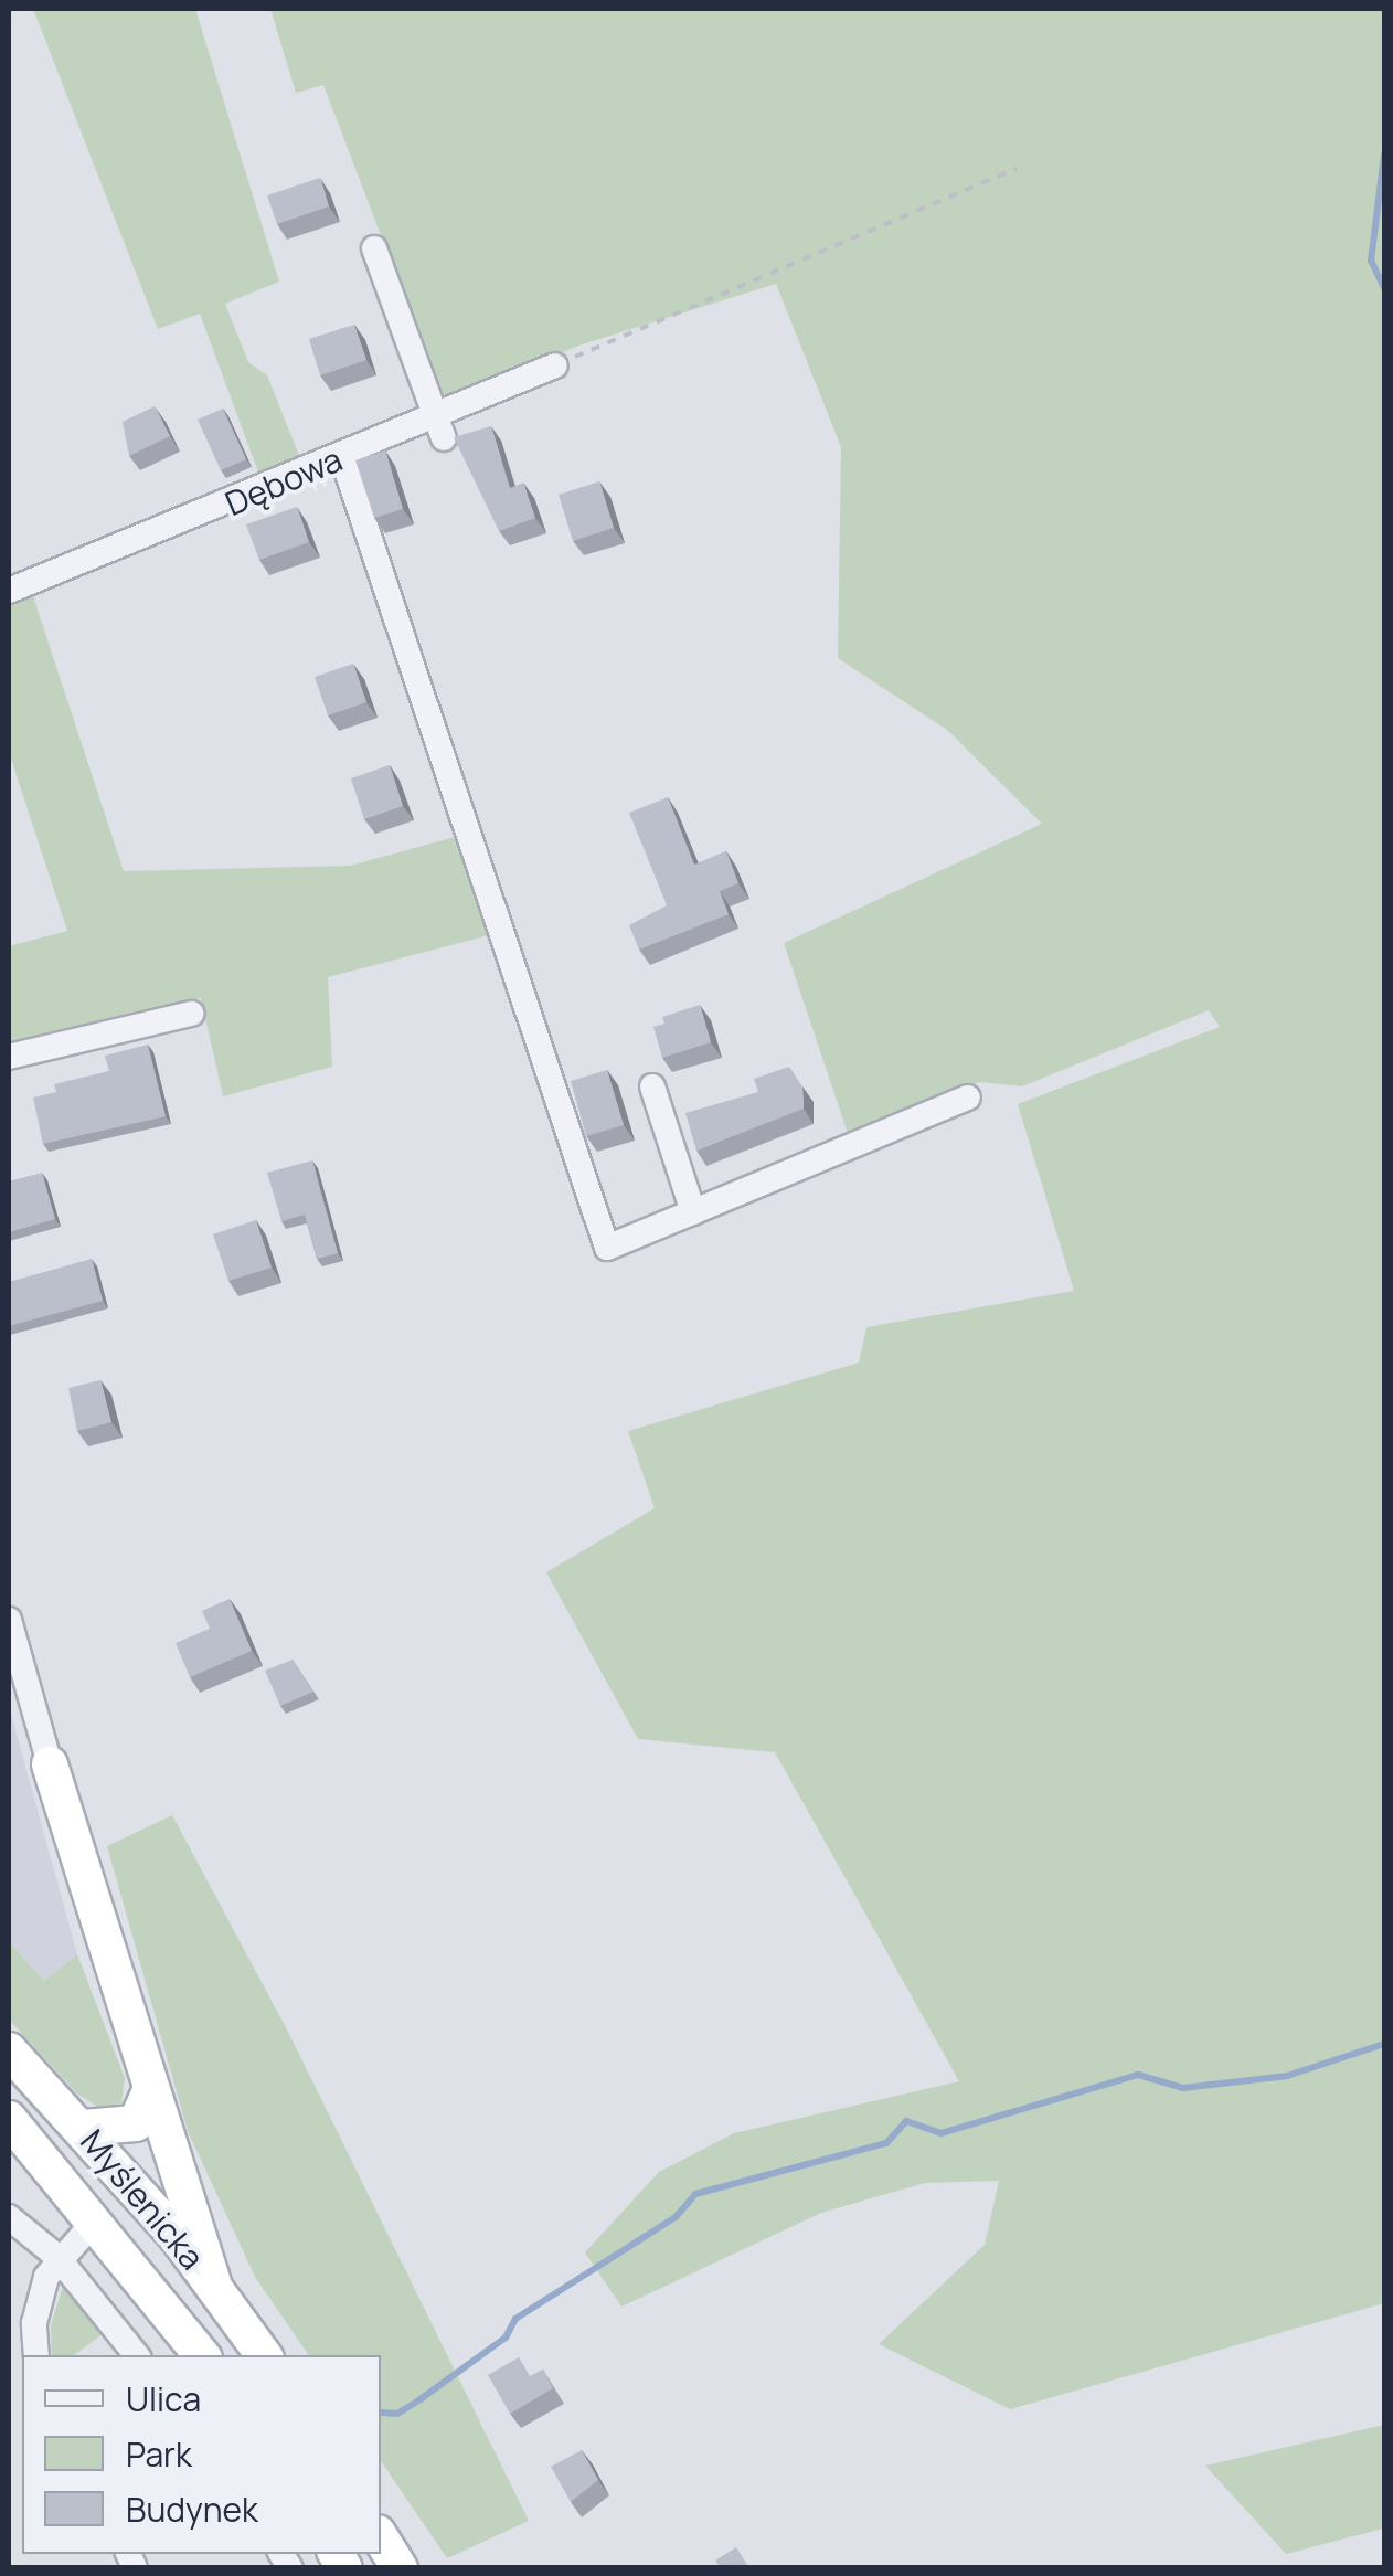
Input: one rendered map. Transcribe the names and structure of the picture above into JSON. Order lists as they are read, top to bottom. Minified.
{"streets":{"highway":["Myślenicka"],"street":["Dębowa"]},"legend":["Ulica","Park","Budynek"]}
